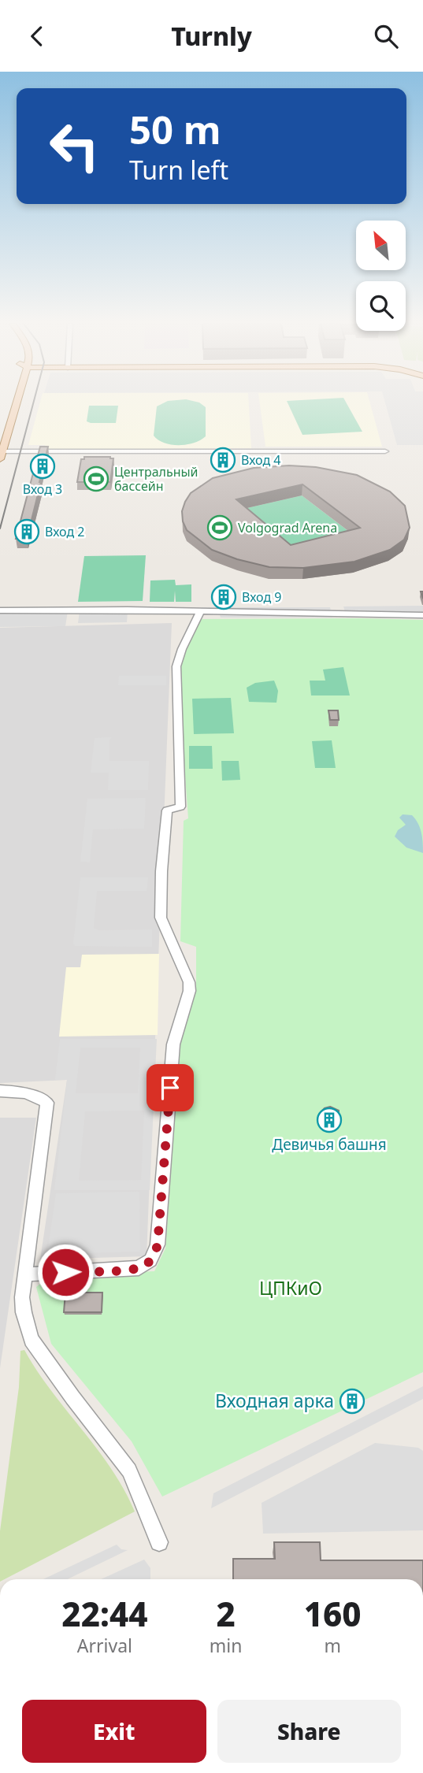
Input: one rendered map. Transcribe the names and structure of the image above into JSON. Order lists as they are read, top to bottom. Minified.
{"parks":["ЦПКиО"],"places":{"building":["Вход 4","Вход 3","Вход 2","Вход 9","Девичья башня","Входная арка"],"sports":["Центральный бассейн","Volgograd Arena"]},"north":"top left","page":{"header":"Turnly","turn":["50 m","Turn left"],"eta":["22:44","Arrival","2","min","160","m"],"buttons":["Exit","Share"]}}
